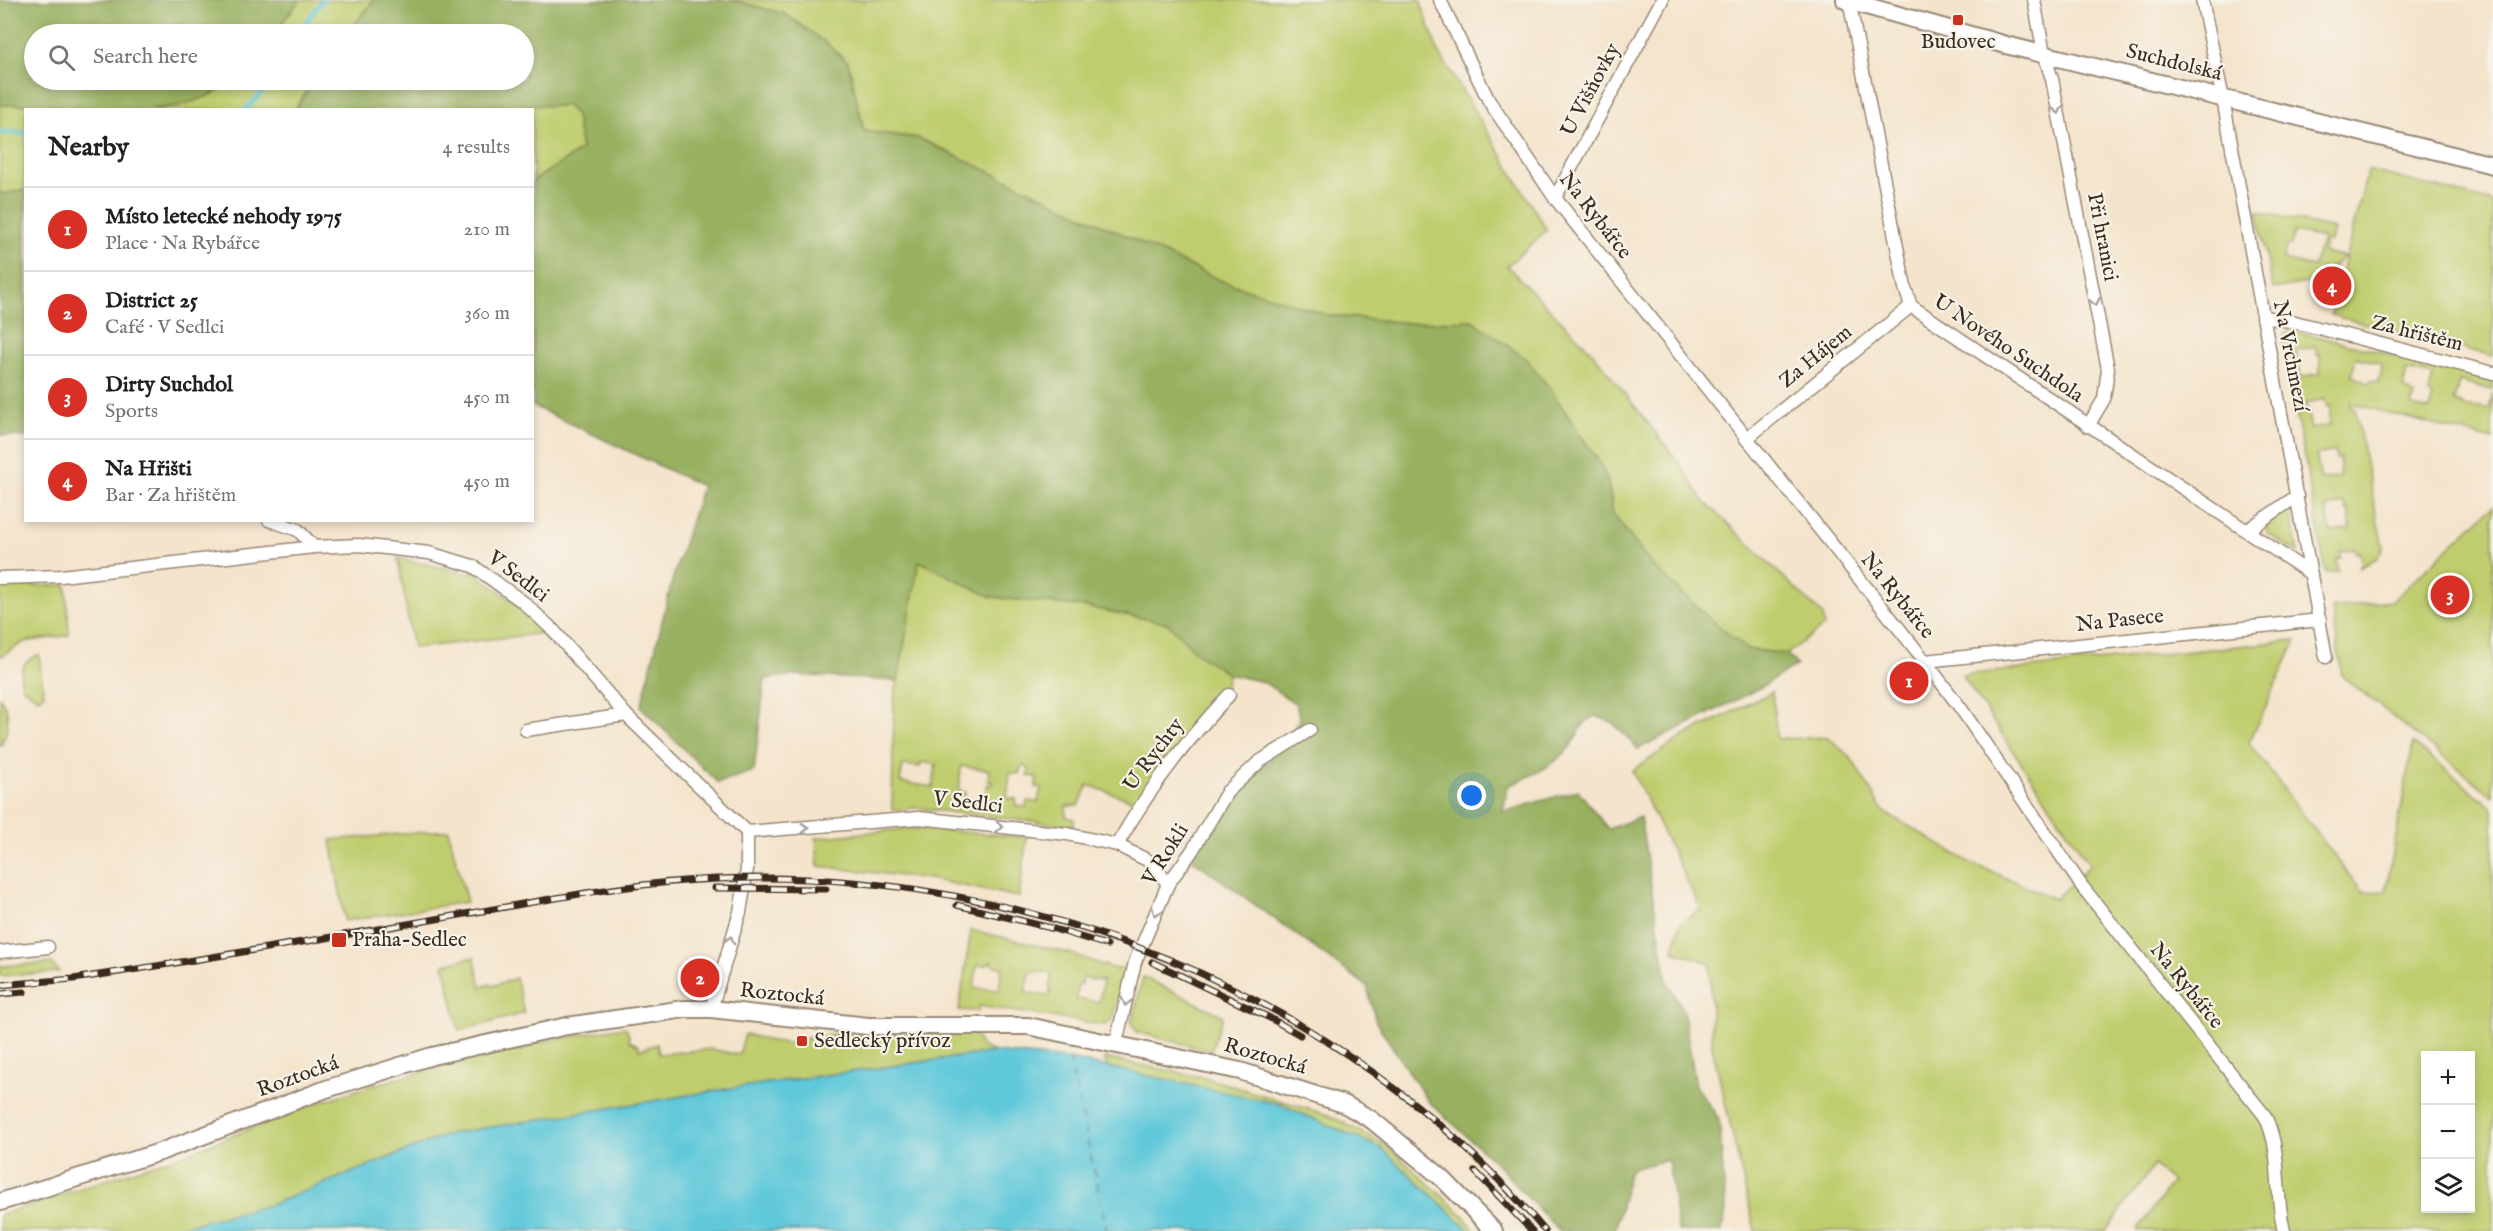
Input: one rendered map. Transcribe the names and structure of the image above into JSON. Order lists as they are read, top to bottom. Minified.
{"streets":{"main road":["Suchdolská","Roztocká"],"street":["U Višňovky","Na Rybářce","Při hranici","Za hřištěm","U Nového Suchdola","Na Vrchmezí","Za Hájem","V Sedlci","Na Pasece","U Rychty","V Rokli"]},"crossings":[["Suchdolská","Při hranici"],["Suchdolská","U Nového Suchdola"],["Suchdolská","Na Vrchmezí"],["U Višňovky","Na Rybářce"],["Na Rybářce","Za Hájem"],["Na Rybářce","Na Pasece"],["Při hranici","U Nového Suchdola"],["Za hřištěm","Na Vrchmezí"],["U Nového Suchdola","Na Vrchmezí"],["U Nového Suchdola","Za Hájem"],["Na Vrchmezí","Na Pasece"],["V Sedlci","U Rychty"],["V Sedlci","V Rokli"],["V Rokli","Roztocká"]],"one_way":["Při hranici","V Rokli"],"places":{"transit":["Budovec","Praha-Sedlec","Sedlecký přívoz"]},"page":{"search":"Search here","heading":["Nearby","4 results"],"list":[{"mark":"1","name":"Místo letecké nehody 1975","note":"Place · Na Rybářce","value":"210 m"},{"mark":"2","name":"District 25","note":"Café · V Sedlci","value":"360 m"},{"mark":"3","name":"Dirty Suchdol","note":"Sports","value":"450 m"},{"mark":"4","name":"Na Hřišti","note":"Bar · Za hřištěm","value":"450 m"}],"pins":["4","3","1","2"],"map_buttons":["+","−"]}}
